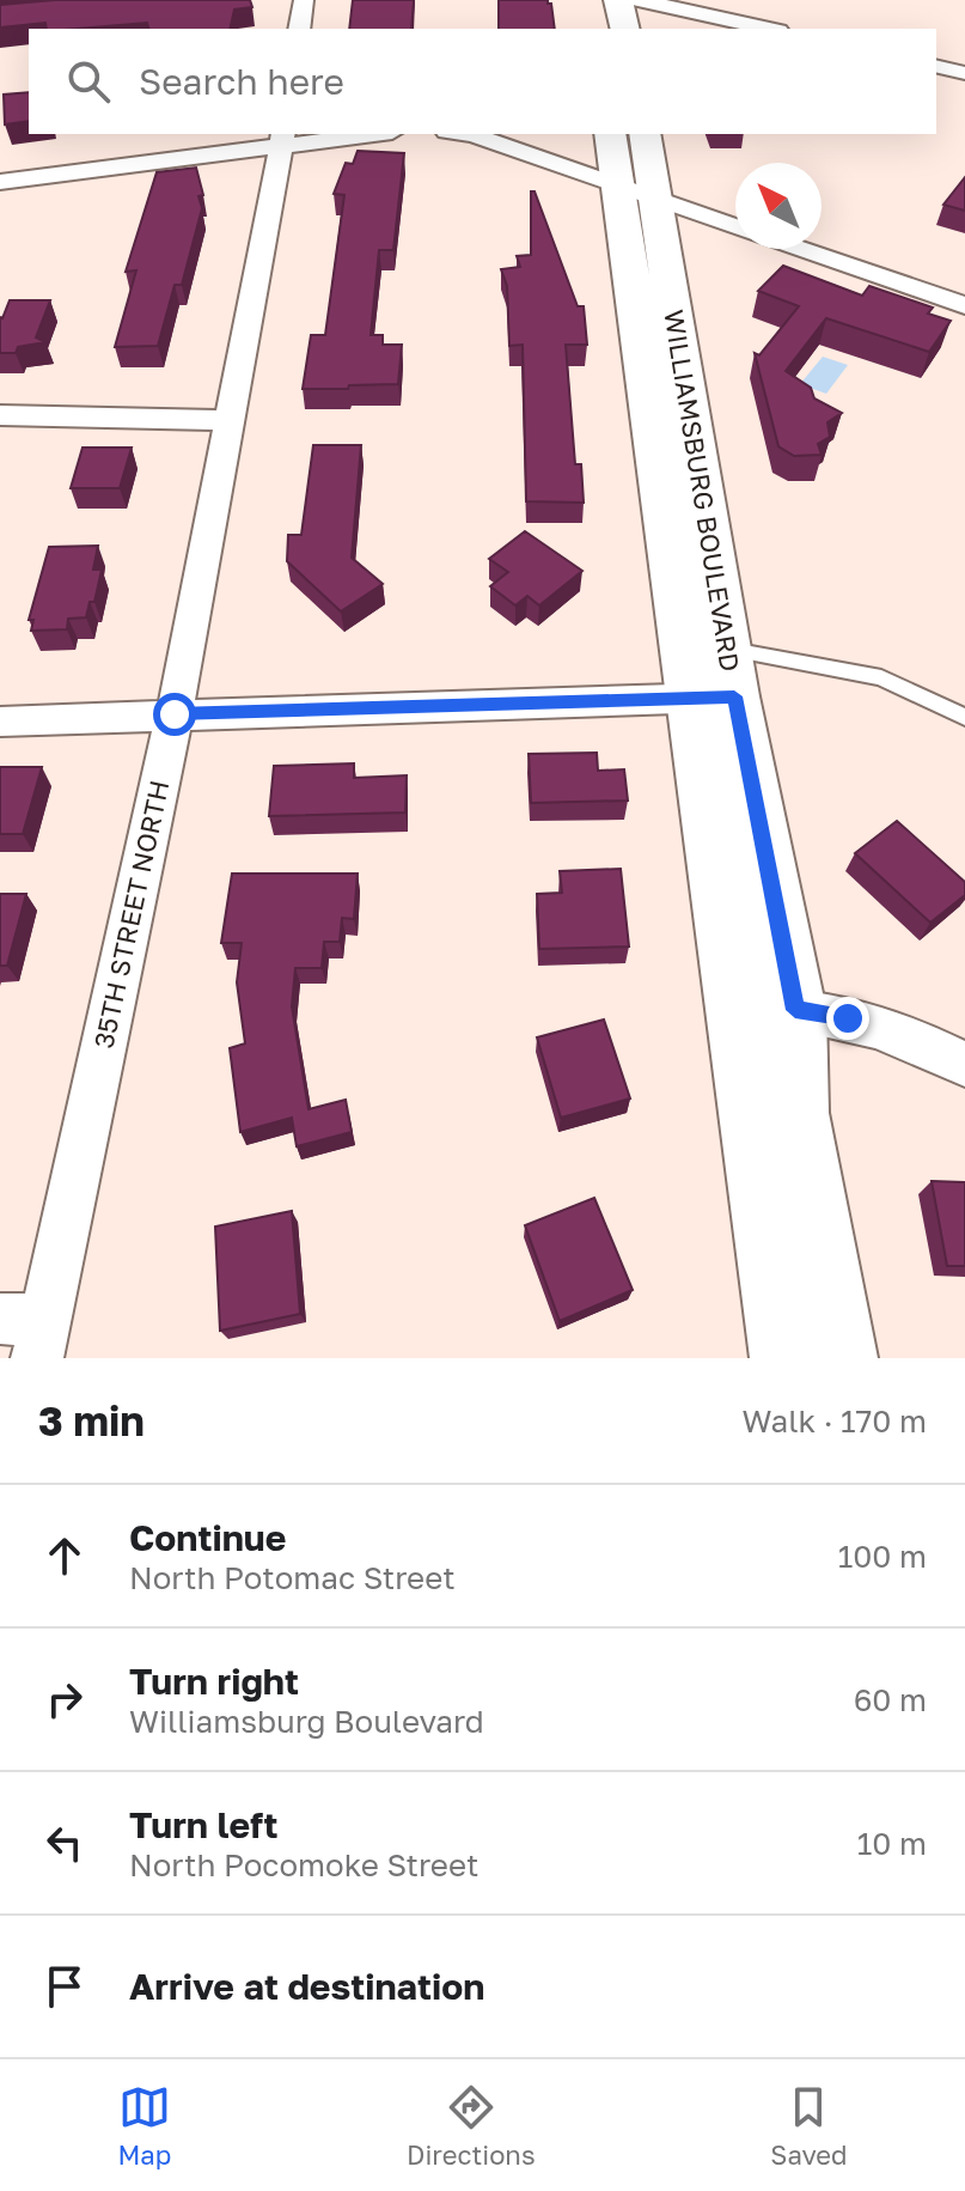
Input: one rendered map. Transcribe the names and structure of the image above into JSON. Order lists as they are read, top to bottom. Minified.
{"streets":{"main road":["WILLIAMSBURG BOULEVARD"],"street":["35TH STREET NORTH"]},"north":"top left","page":{"search":"Search here","heading":["3 min","Walk · 170 m"],"list":[["Continue","North Potomac Street","100 m"],["Turn right","Williamsburg Boulevard","60 m"],["Turn left","North Pocomoke Street","10 m"],"Arrive at destination"],"nav":["Map","Directions","Saved"]}}
